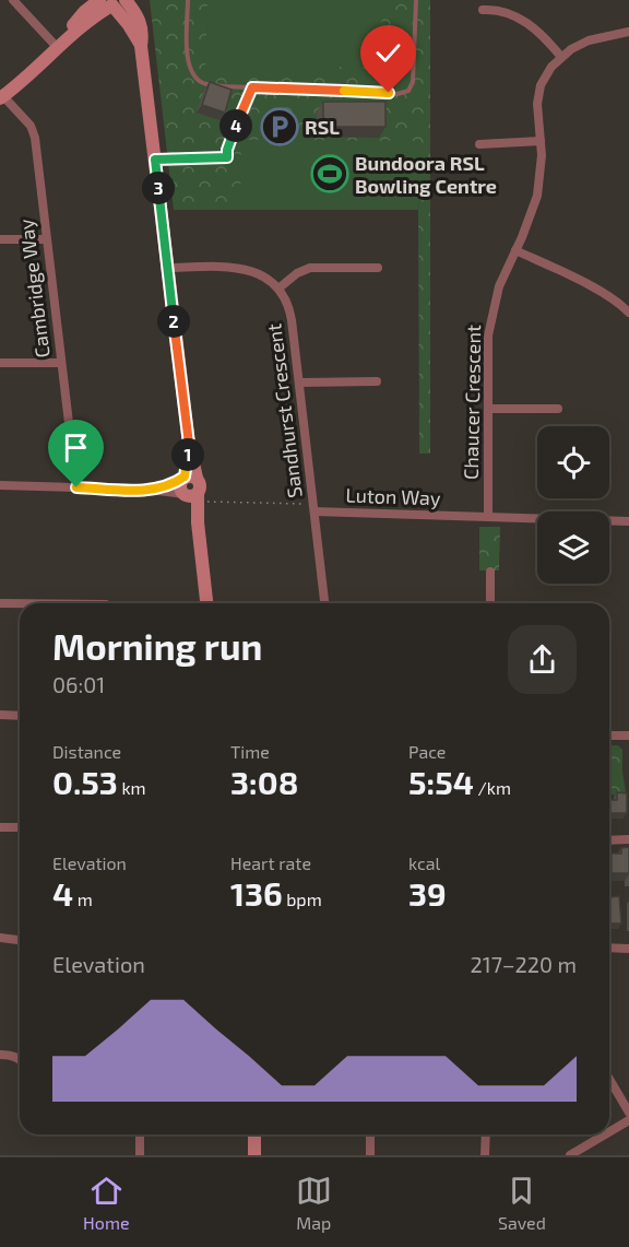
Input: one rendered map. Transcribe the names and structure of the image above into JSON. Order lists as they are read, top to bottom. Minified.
{"streets":{"street":["Cambridge Way","Chaucer Crescent","Sandhurst Crescent","Luton Way"]},"crossings":[["Chaucer Crescent","Luton Way"],["Sandhurst Crescent","Luton Way"]],"places":{"parking":["RSL"],"sports":["Bundoora RSL Bowling Centre"]},"page":{"pins":["4","3","2","1"],"heading":["Morning run","06:01"],"stats":[["Distance","0.53 km"],["Time","3:08"],["Pace","5:54 /km"],["Elevation","4 m"],["Heart rate","136 bpm"],["kcal","39"]],"chart":["Elevation","217–220 m"],"tabs":["Home","Map","Saved"]}}
